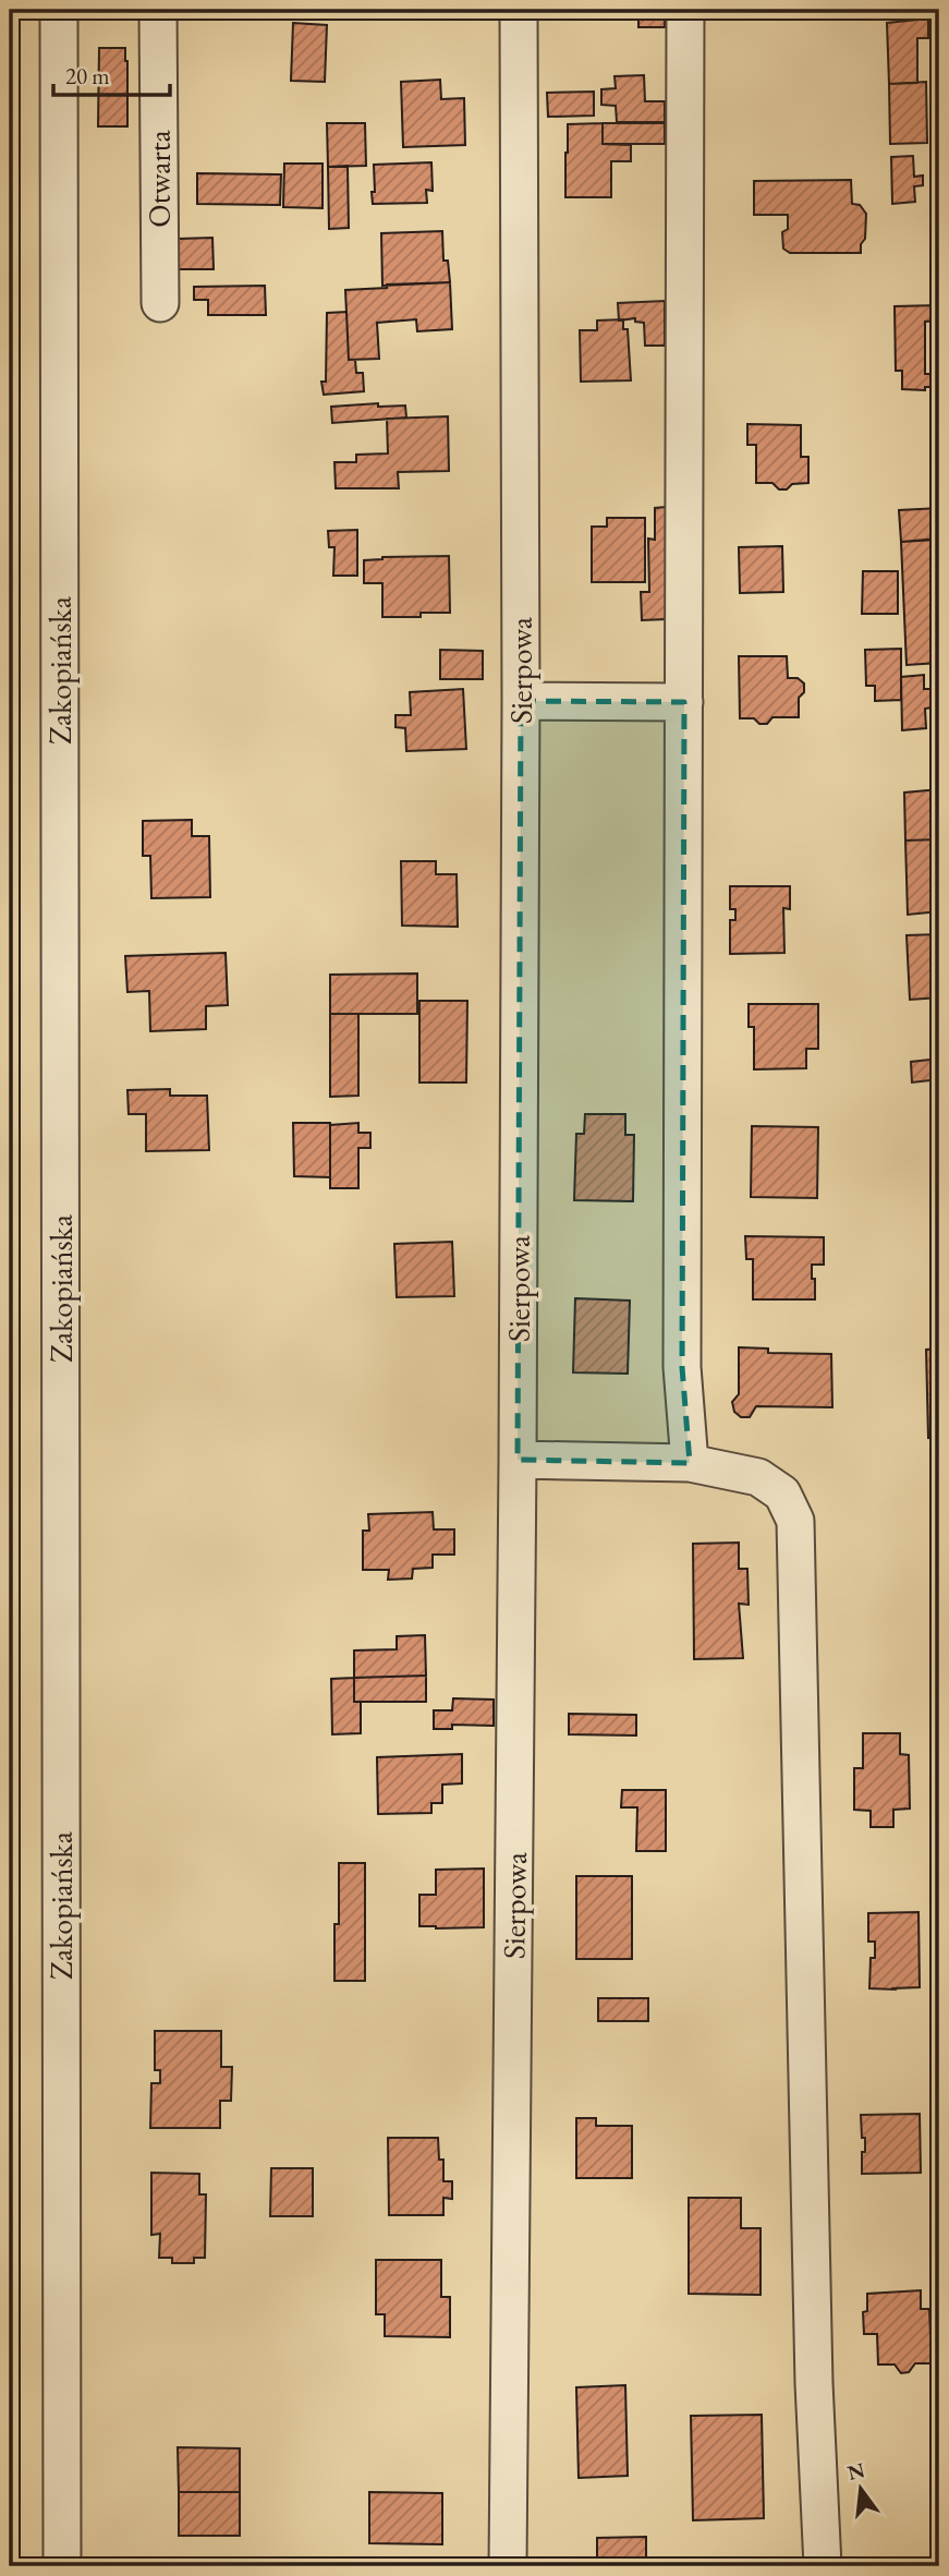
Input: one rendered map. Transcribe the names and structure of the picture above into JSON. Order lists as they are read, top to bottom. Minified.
{"streets":{"street":["Otwarta","Zakopiańska","Sierpowa"]},"scale_bar":"20 m","north":"top"}
